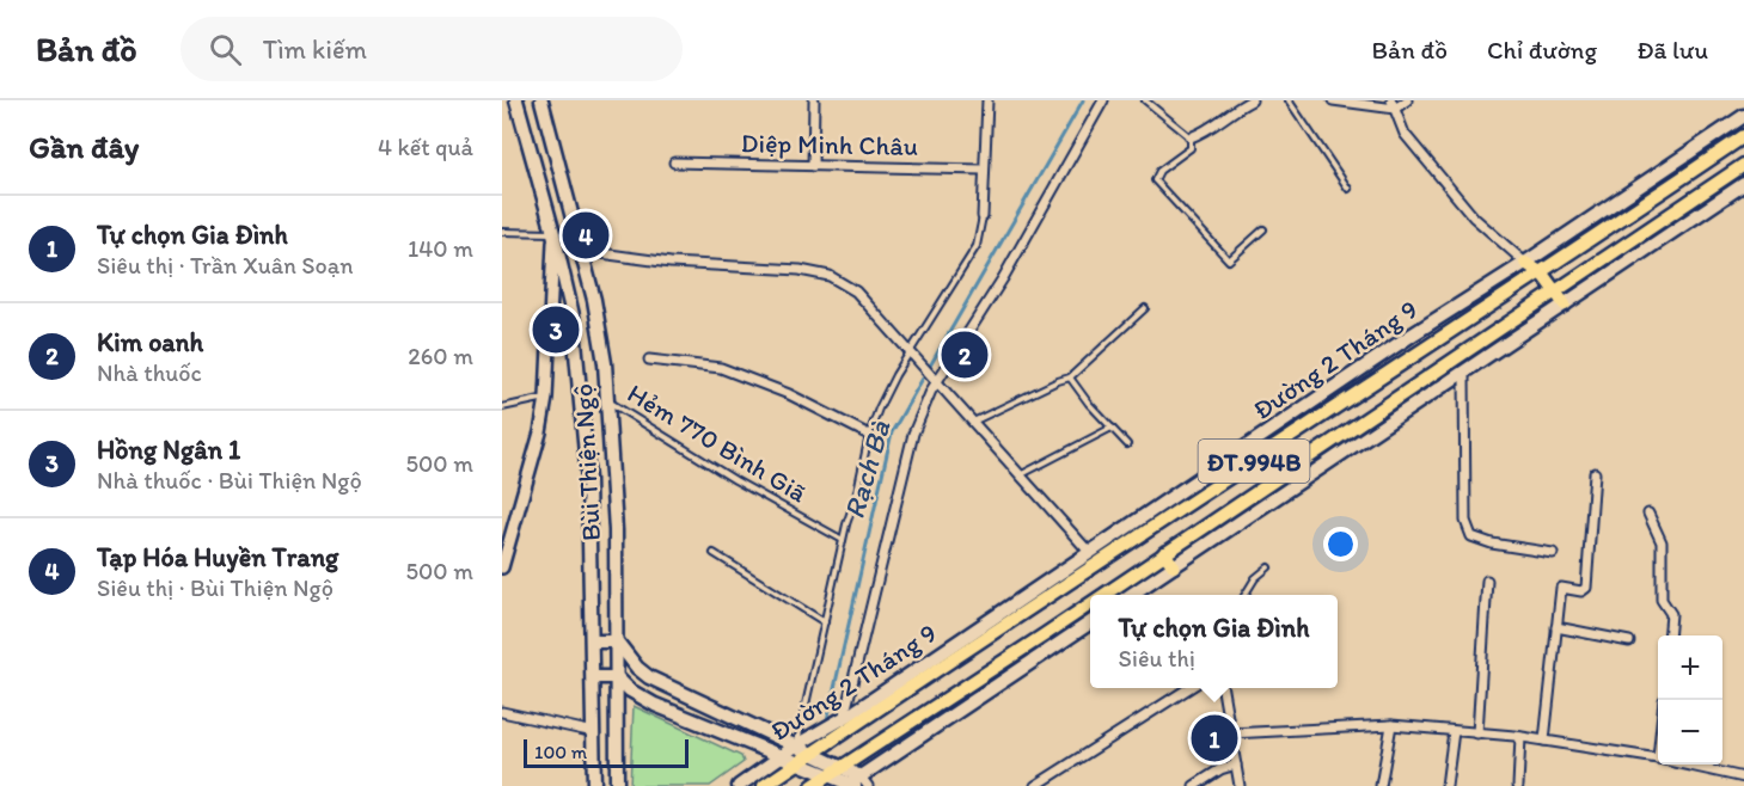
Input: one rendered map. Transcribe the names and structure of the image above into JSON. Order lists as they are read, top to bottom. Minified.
{"streets":{"main road":["Đường 2 Tháng 9","ĐT.994B","Bùi Thiện Ngộ"],"street":["Diệp Minh Châu"],"lane":["Hẻm 770 Bình Giã"]},"crossings":[["Hẻm 770 Bình Giã","Bùi Thiện Ngộ"]],"water":["Rạch Bà"],"scale_bar":"100 m","page":{"header":"Bản đồ","search":"Tìm kiếm","nav":["Bản đồ","Chỉ đường","Đã lưu"],"heading":["Gần đây","4 kết quả"],"list":[{"mark":"1","name":"Tự chọn Gia Đình","note":"Siêu thị · Trần Xuân Soạn","value":"140 m"},{"mark":"2","name":"Kim oanh","note":"Nhà thuốc","value":"260 m"},{"mark":"3","name":"Hồng Ngân 1","note":"Nhà thuốc · Bùi Thiện Ngộ","value":"500 m"},{"mark":"4","name":"Tạp Hóa Huyền Trang","note":"Siêu thị · Bùi Thiện Ngộ","value":"500 m"}],"pins":["4","3","2","1"],"popup":["Tự chọn Gia Đình","Siêu thị"],"map_buttons":["+","−"],"scale":"100 m"}}
